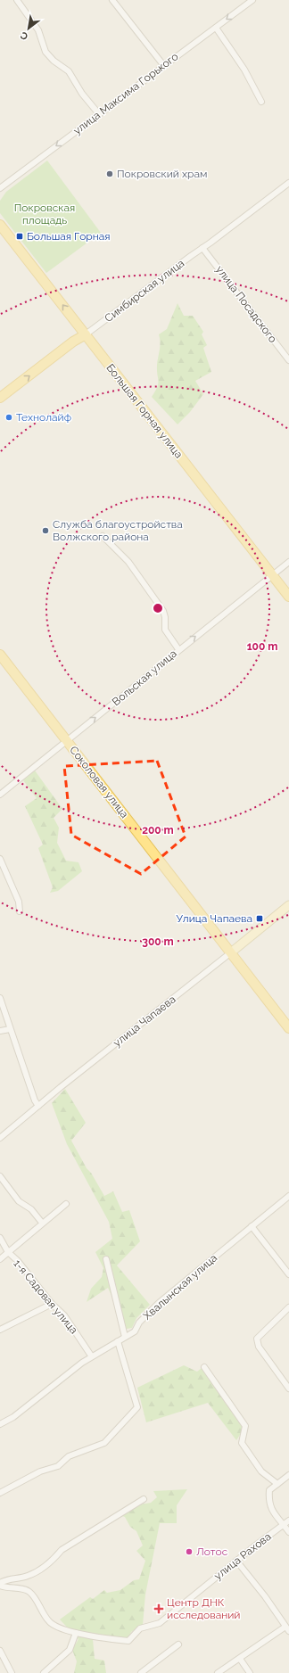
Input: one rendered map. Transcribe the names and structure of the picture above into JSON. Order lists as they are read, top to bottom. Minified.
{"streets":{"main road":["Симбирская улица","Большая Горная улица","Соколовая улица"],"street":["улица Максима Горького","улица Посадского","Вольская улица","улица Чапаева","Хвалынская улица","1-я Садовая улица","улица Рахова"]},"crossings":[["Симбирская улица","улица Посадского"],["Симбирская улица","Большая Горная улица"],["Большая Горная улица","Вольская улица"],["Вольская улица","Соколовая улица"],["Соколовая улица","улица Чапаева"],["Хвалынская улица","1-я Садовая улица"]],"one_way":["улица Максима Горького","Вольская улица"],"parks":["Покровская площадь"],"places":{"other":["Покровский храм","Технолайф","Служба благоустройства Волжского района","Лотос"],"transit":["Большая Горная","Улица Чапаева"],"health":["Центр ДНК исследований"]},"north":"bottom left","rings":["100 m","200 m","300 m"]}
